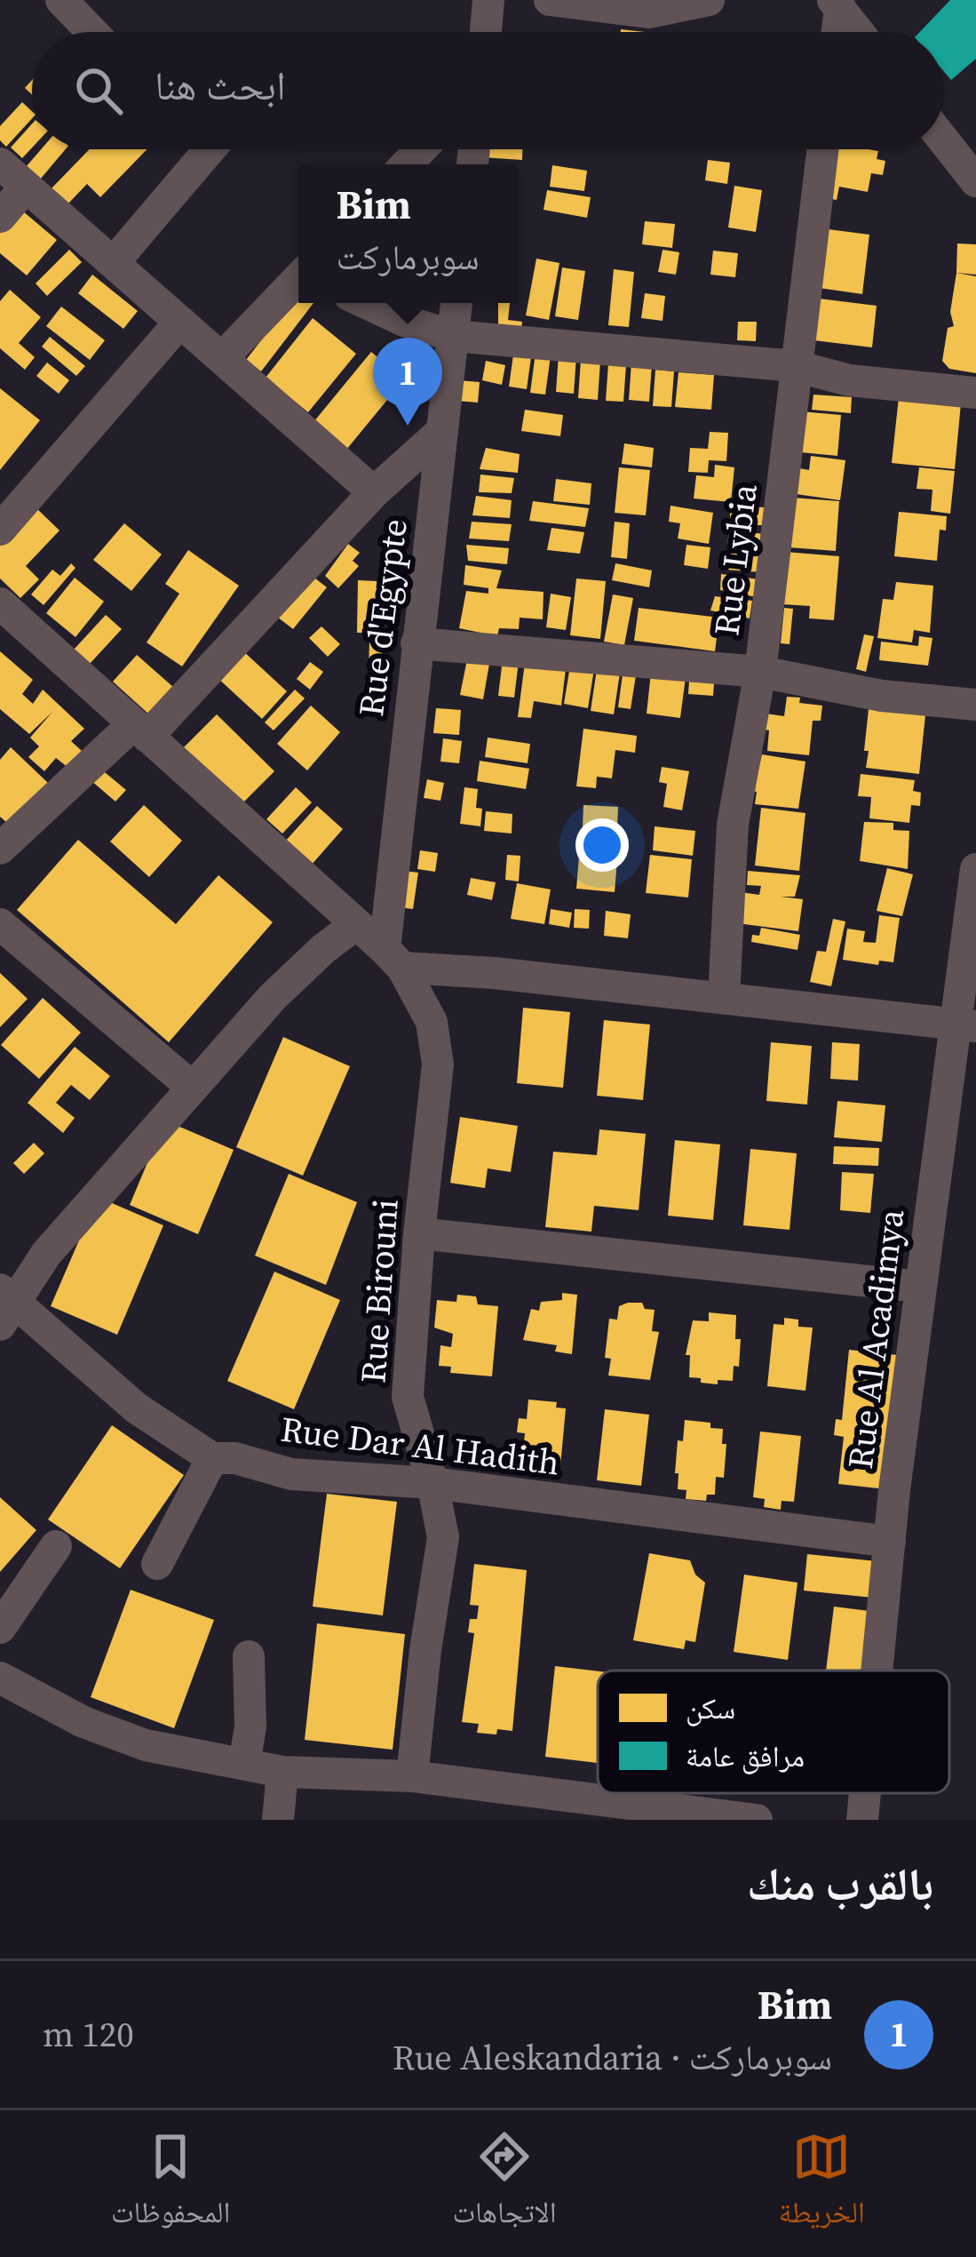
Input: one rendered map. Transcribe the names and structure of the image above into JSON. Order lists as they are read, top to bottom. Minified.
{"streets":{"street":["Rue Lybia","Rue d'Egypte","Rue Birouni","Rue Al Acadimya","Rue Dar Al Hadith"]},"crossings":[["Rue d'Egypte","Rue Birouni"],["Rue Birouni","Rue Dar Al Hadith"],["Rue Al Acadimya","Rue Dar Al Hadith"]],"legend":["سكن","مرافق عامة"],"page":{"search":"ابحث هنا","popup":["Bim","سوبرماركت"],"pins":"1","heading":"بالقرب منك","list":[{"mark":"1","name":"Bim","note":"سوبرماركت · Rue Aleskandaria","value":"120 m"}],"nav":["الخريطة","الاتجاهات","المحفوظات"]}}
